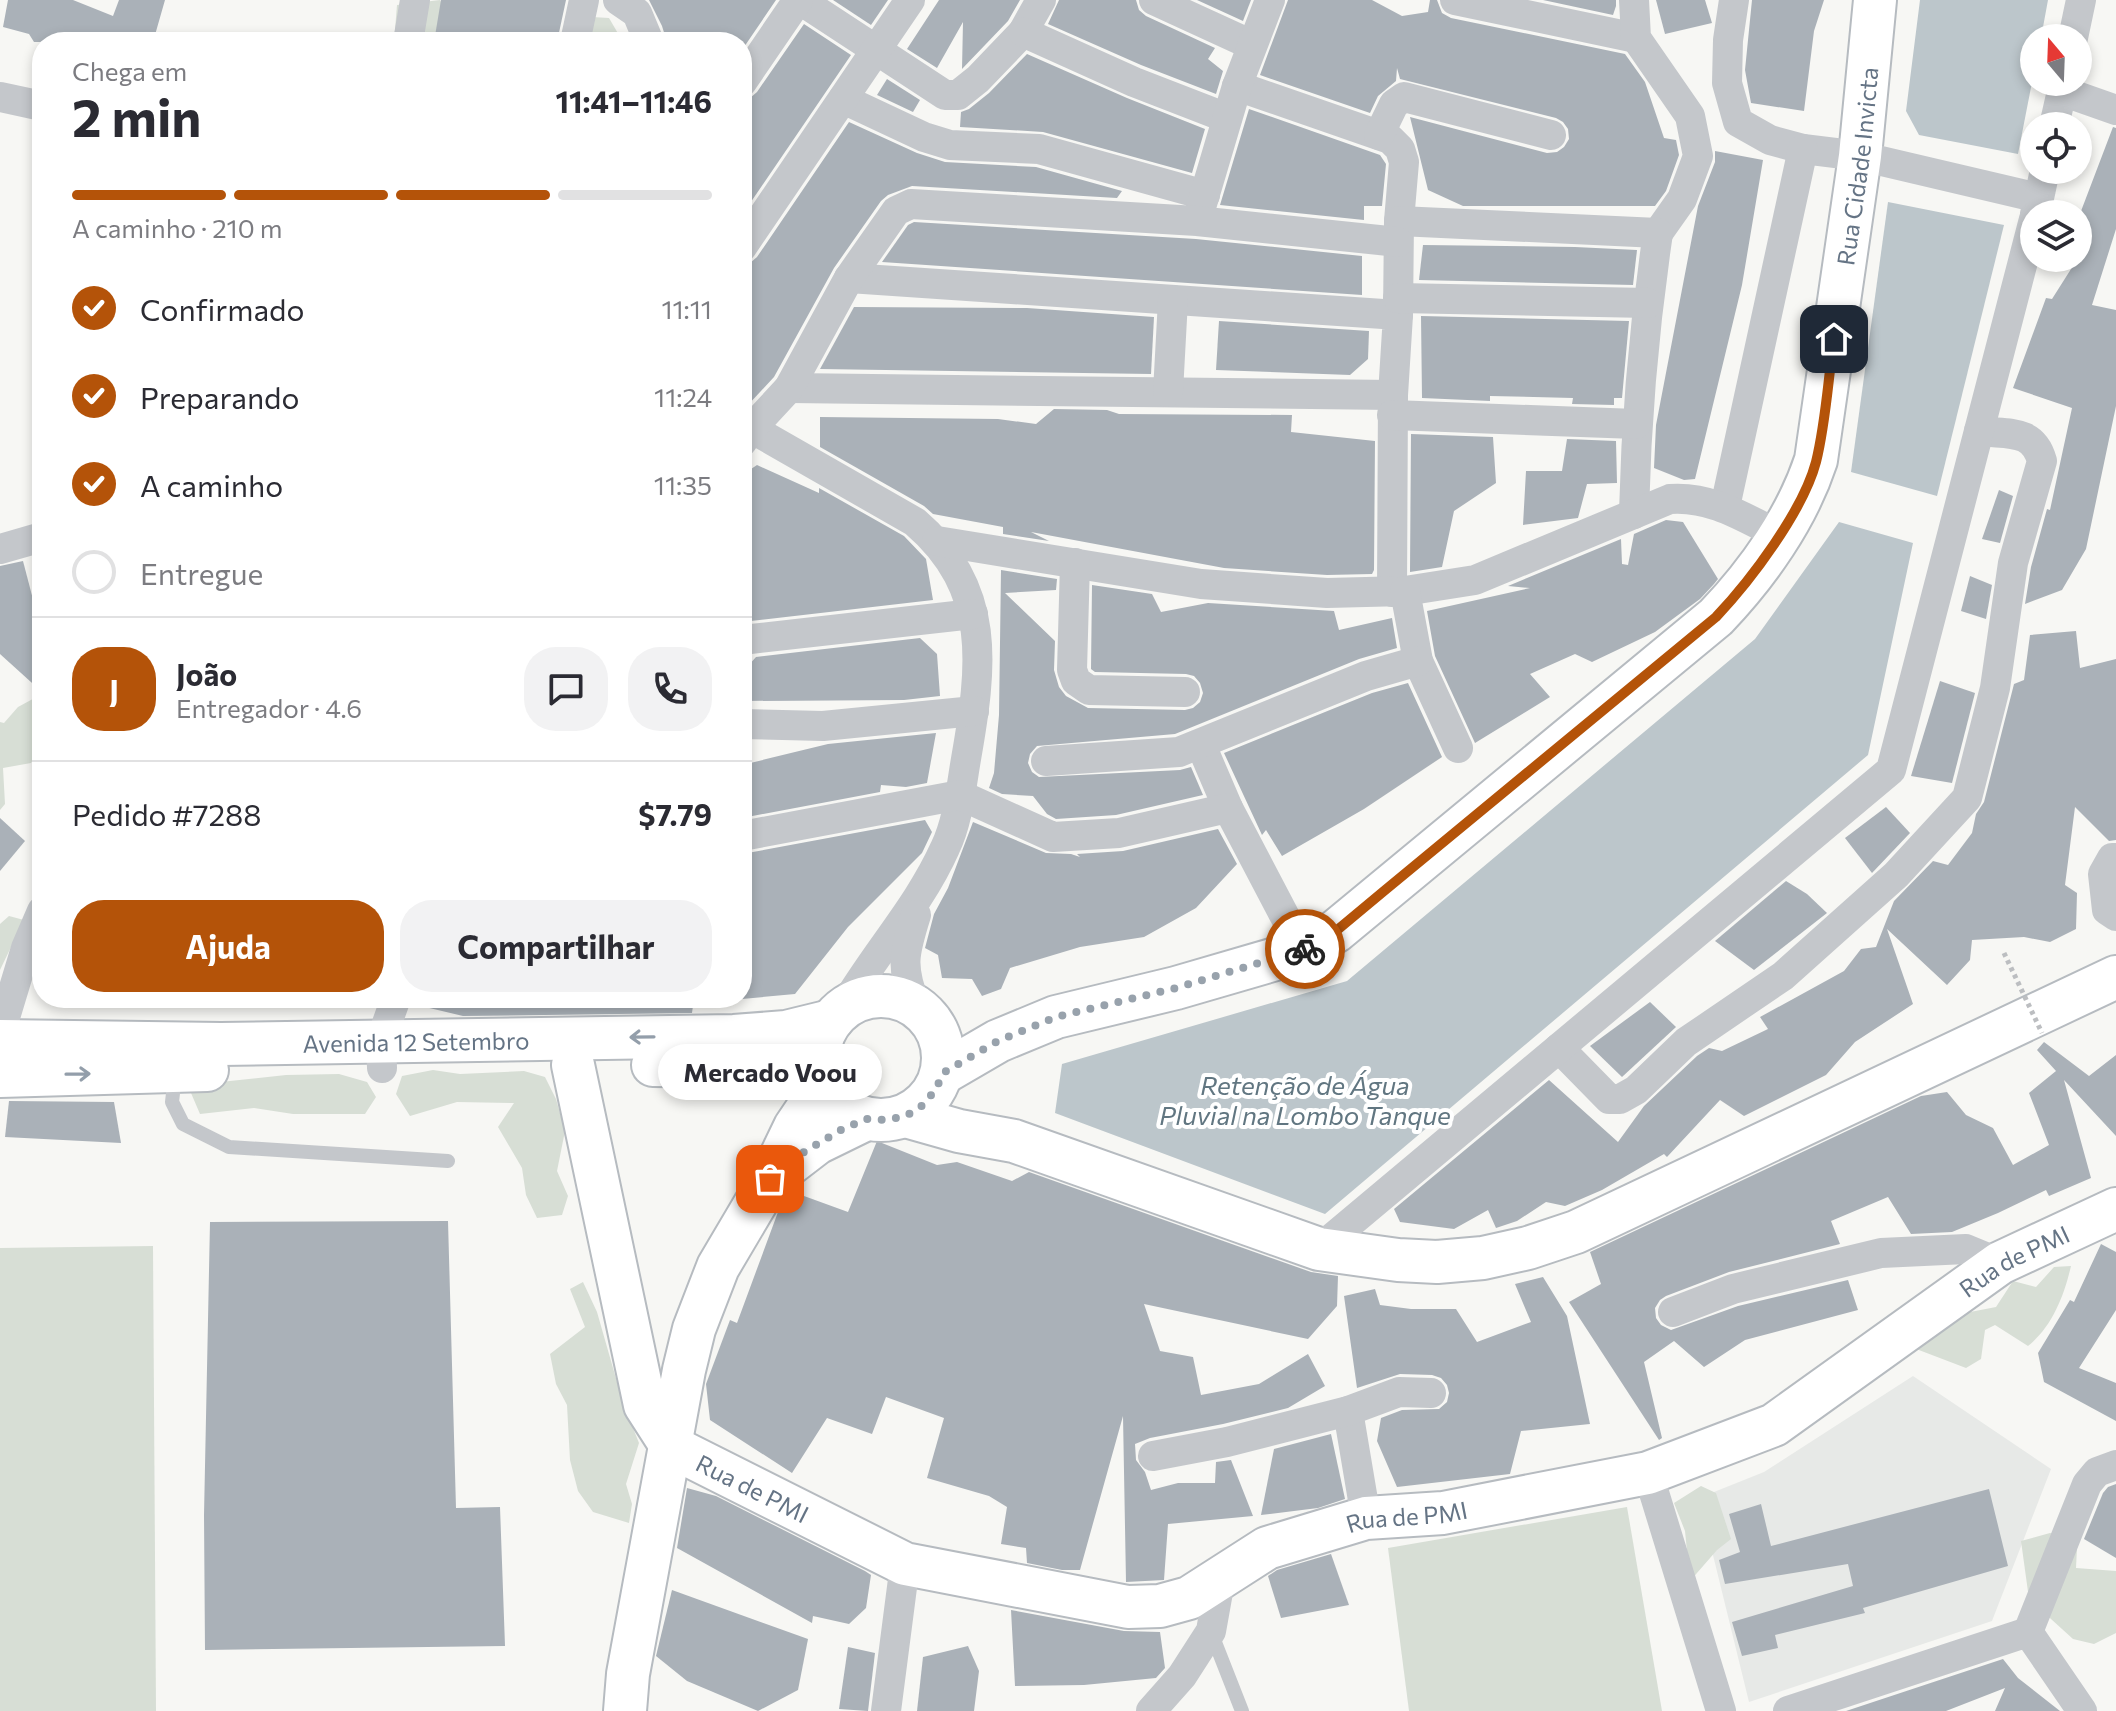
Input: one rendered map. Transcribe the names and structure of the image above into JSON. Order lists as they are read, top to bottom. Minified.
{"streets":{"main road":["Rua Cidade Invicta","Avenida 12 Setembro","Rua de PMI"]},"crossings":[["Rua Cidade Invicta","Avenida 12 Setembro"]],"water":["Retenção de Água Pluvial na Lombo Tanque"],"places":["Mercado Voou"],"north":"top","page":{"heading":["2 min","Chega em","11:41–11:46"],"panel":["João","Entregador · 4.6","Pedido #7288","$7.79"],"bar":"A caminho · 210 m","list":[["Confirmado","11:11"],["Preparando","11:24"],["A caminho","11:35"],"Entregue"],"round":"J","buttons":["Ajuda","Compartilhar"],"bubble":"Mercado Voou"}}
